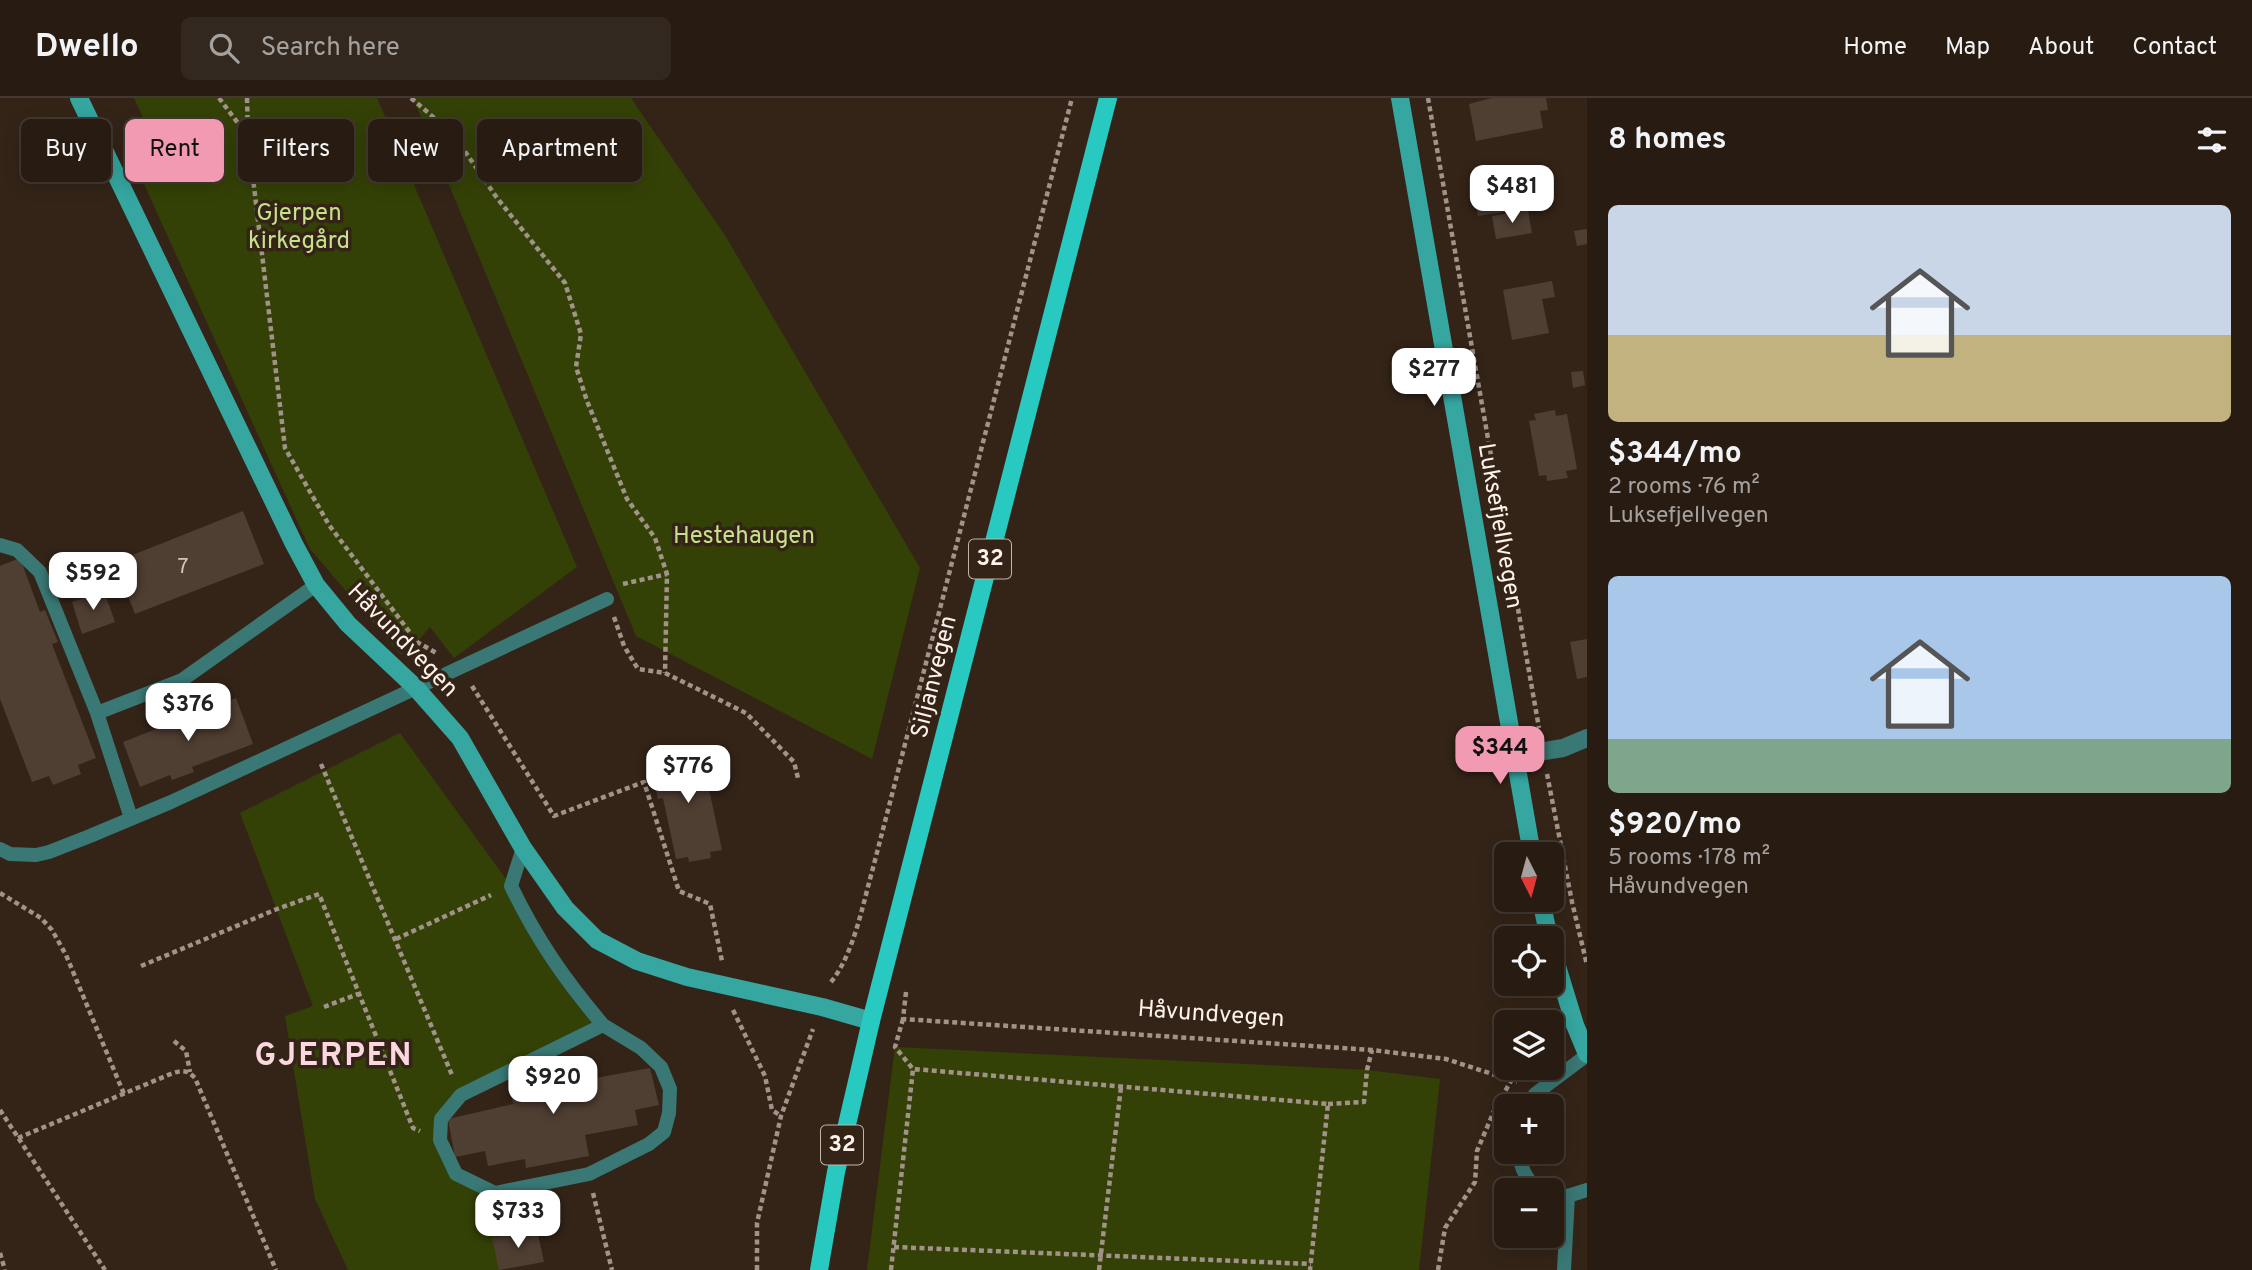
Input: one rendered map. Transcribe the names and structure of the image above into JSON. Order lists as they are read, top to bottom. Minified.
{"streets":{"main road":["32","Siljanvegen"],"street":["Luksefjellvegen","Håvundvegen"]},"crossings":[["Håvundvegen","Siljanvegen"]],"districts":["GJERPEN"],"parks":["Gjerpen kirkegård","Hestehaugen"],"house_numbers":["7"],"north":"bottom","page":{"header":"Dwello","search":"Search here","nav":["Home","Map","About","Contact"],"heading":"8 homes","chip":["Buy","Rent","Filters","New","Apartment"],"price":["$481","$277","$592","$376","$344","$776","$920","$733"],"list":[{"name":"$344/mo","note":"2 rooms · 76 m² · Luksefjellvegen"},{"name":"$920/mo","note":"5 rooms · 178 m² · Håvundvegen"}],"map_buttons":["+","−"]}}
